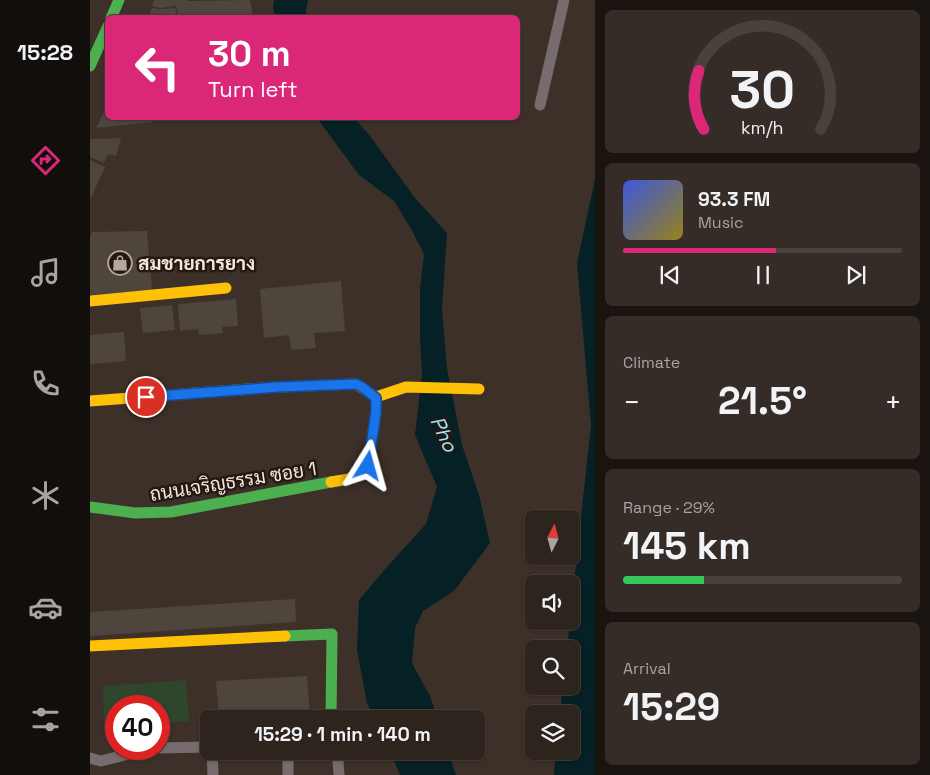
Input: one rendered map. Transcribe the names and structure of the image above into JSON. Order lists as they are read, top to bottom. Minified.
{"streets":{"street":["ถนนเจริญธรรม ซอย 1"]},"water":["Pho"],"places":{"shop":["สมชายการยาง"]},"north":"top","page":{"tabs":"15:28","turn":["30 m","Turn left"],"song":["93.3 FM","Music"],"tile":["Climate",["Range · 29%","145 km"],["Arrival","15:29"]],"heat":["−","21.5°","+"],"limit":"40","trip":"15:29 · 1 min · 140 m","gauge":["30","km/h"]}}
